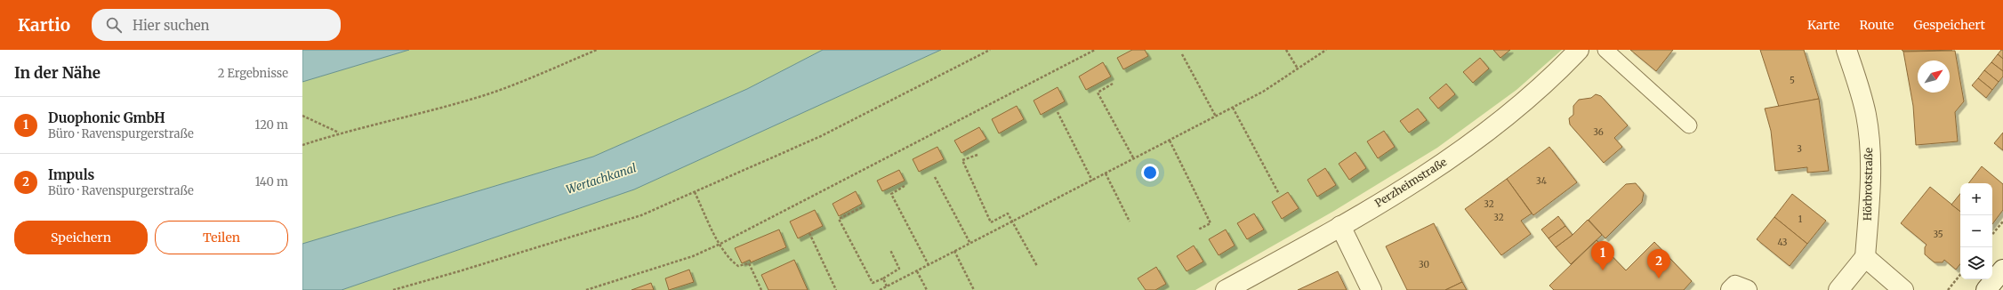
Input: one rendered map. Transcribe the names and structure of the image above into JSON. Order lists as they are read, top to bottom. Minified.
{"streets":{"street":["Perzheimstraße","Hörbrotstraße"]},"water":["Wertachkanal"],"house_numbers":["5","36","3","34","32","32","1","35","43","30"],"north":"top right","page":{"header":"Kartio","search":"Hier suchen","nav":["Karte","Route","Gespeichert"],"heading":["In der Nähe","2 Ergebnisse"],"list":[{"mark":"1","name":"Duophonic GmbH","note":"Büro · Ravenspurgerstraße","value":"120 m"},{"mark":"2","name":"Impuls","note":"Büro · Ravenspurgerstraße","value":"140 m"}],"map_buttons":["+","−"],"buttons":["Speichern","Teilen"],"pins":["1","2"]}}
